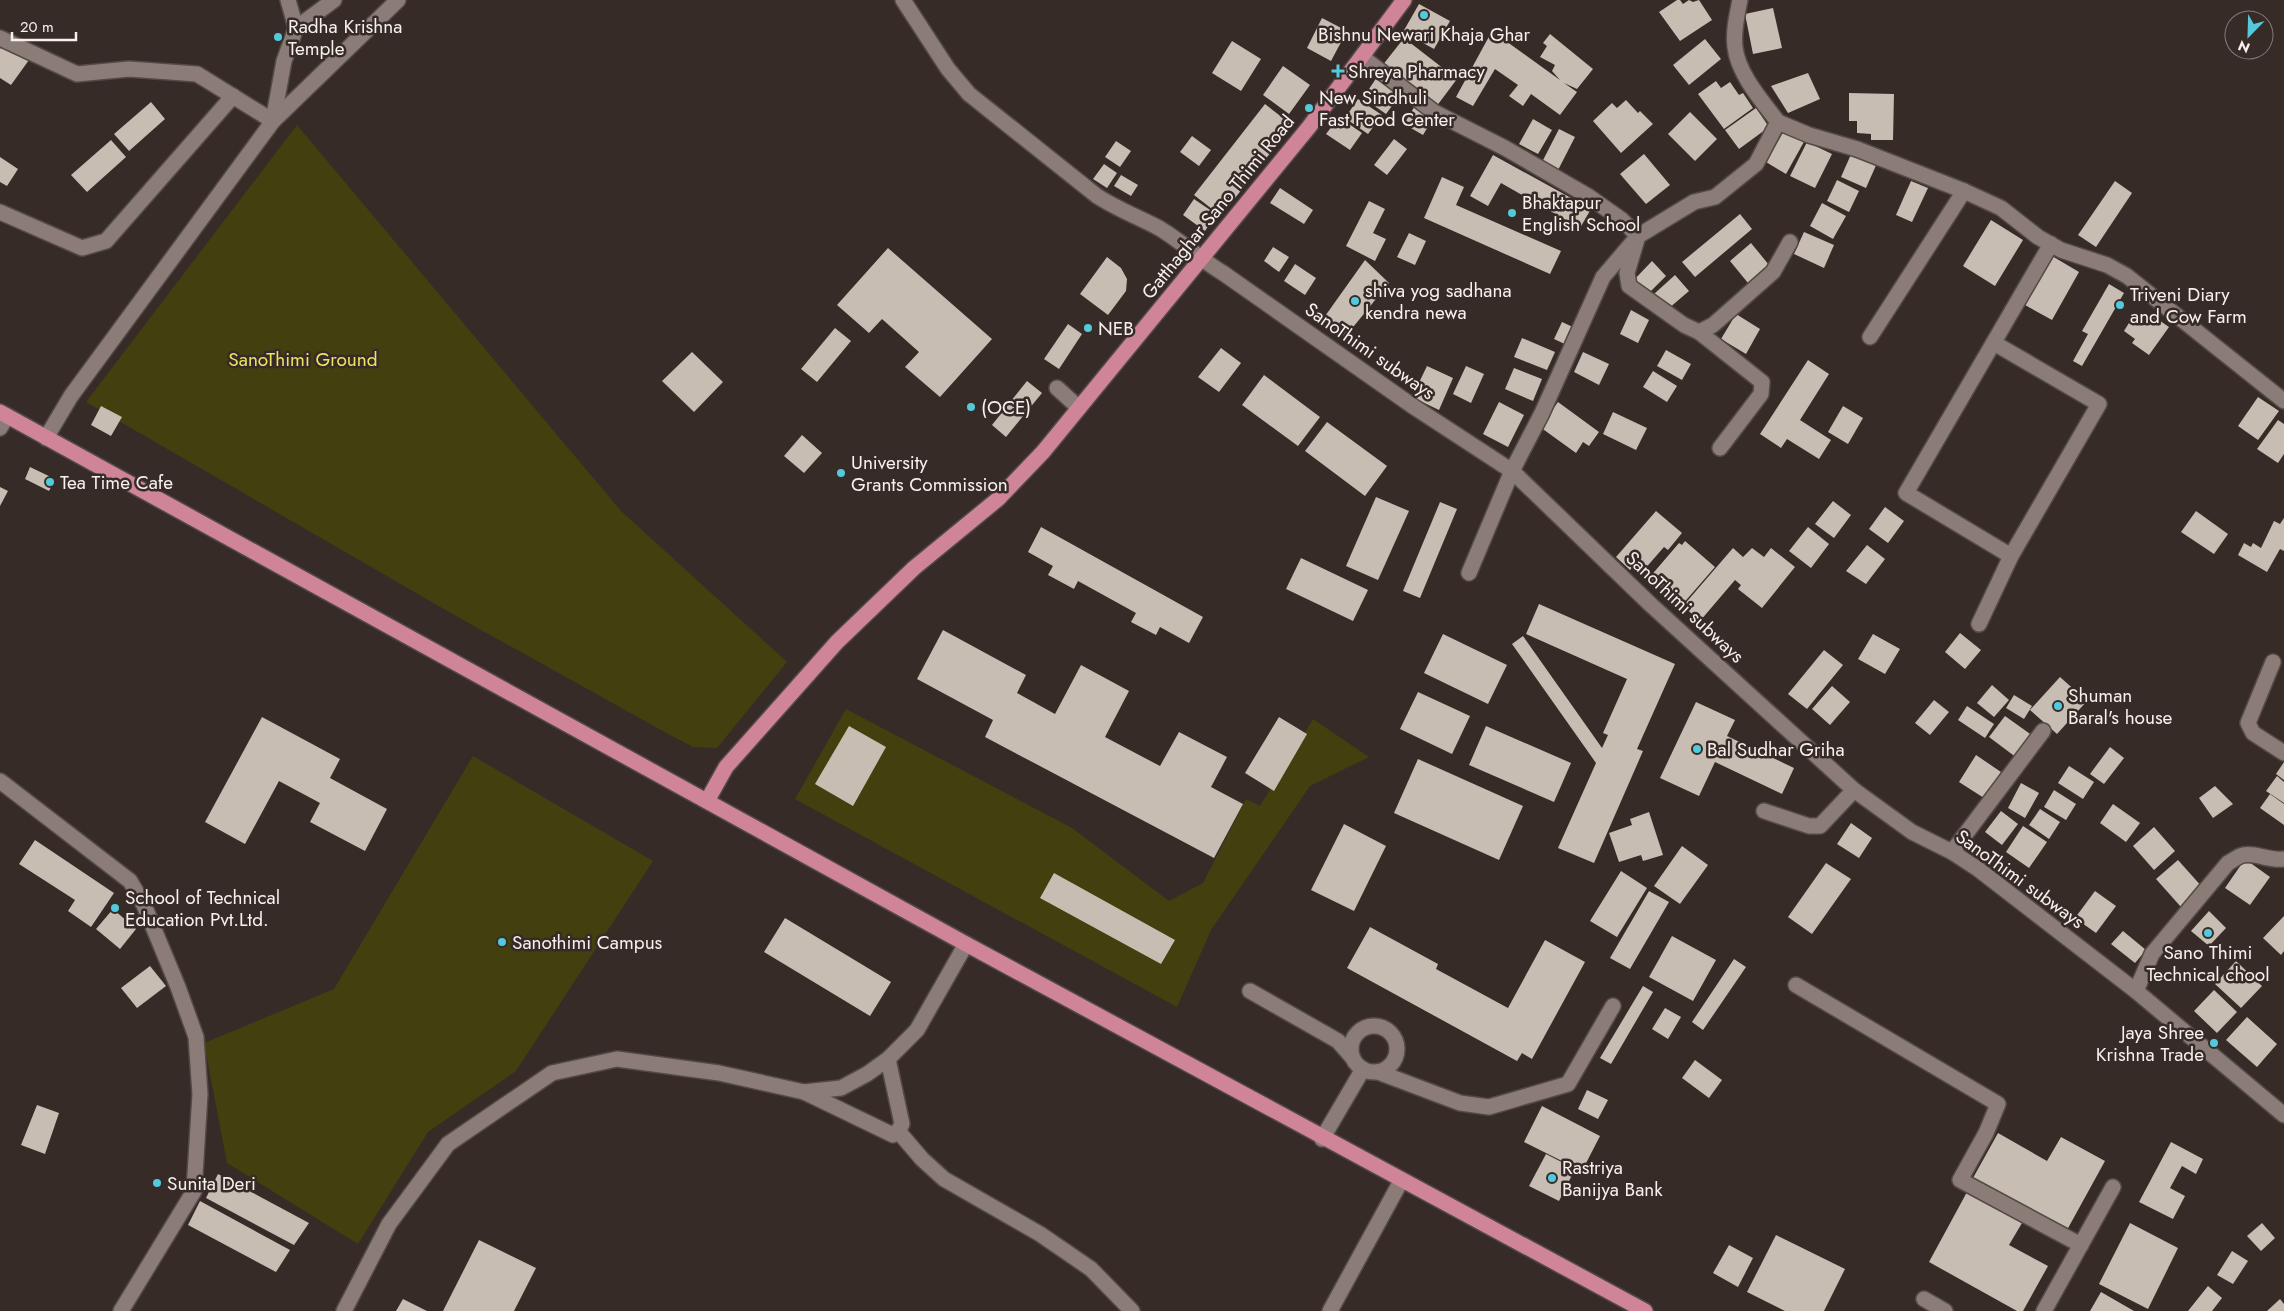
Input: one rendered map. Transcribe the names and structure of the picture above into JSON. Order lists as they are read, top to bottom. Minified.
{"streets":{"main road":["Gatthaghar Sano Thimi Road"],"street":["SanoThimi subways"]},"crossings":[["Gatthaghar Sano Thimi Road","SanoThimi subways"]],"parks":["SanoThimi Ground"],"places":{"other":["Bishnu Newari Khaja Ghar","Radha Krishna Temple","New Sindhuli Fast Food Center","Bhaktapur English School","shiva yog sadhana kendra newa","Triveni Diary and Cow Farm","NEB","(OCE)","University Grants Commission","Tea Time Cafe","Shuman Baral's house","Bal Sudhar Griha","School of Technical Education Pvt.Ltd.","Sano Thimi Technical chool","Sanothimi Campus","Jaya Shree Krishna Trade","Rastriya Banijya Bank","Sunita Deri"],"health":["Shreya Pharmacy"]},"scale_bar":"20 m","north":"bottom left"}
